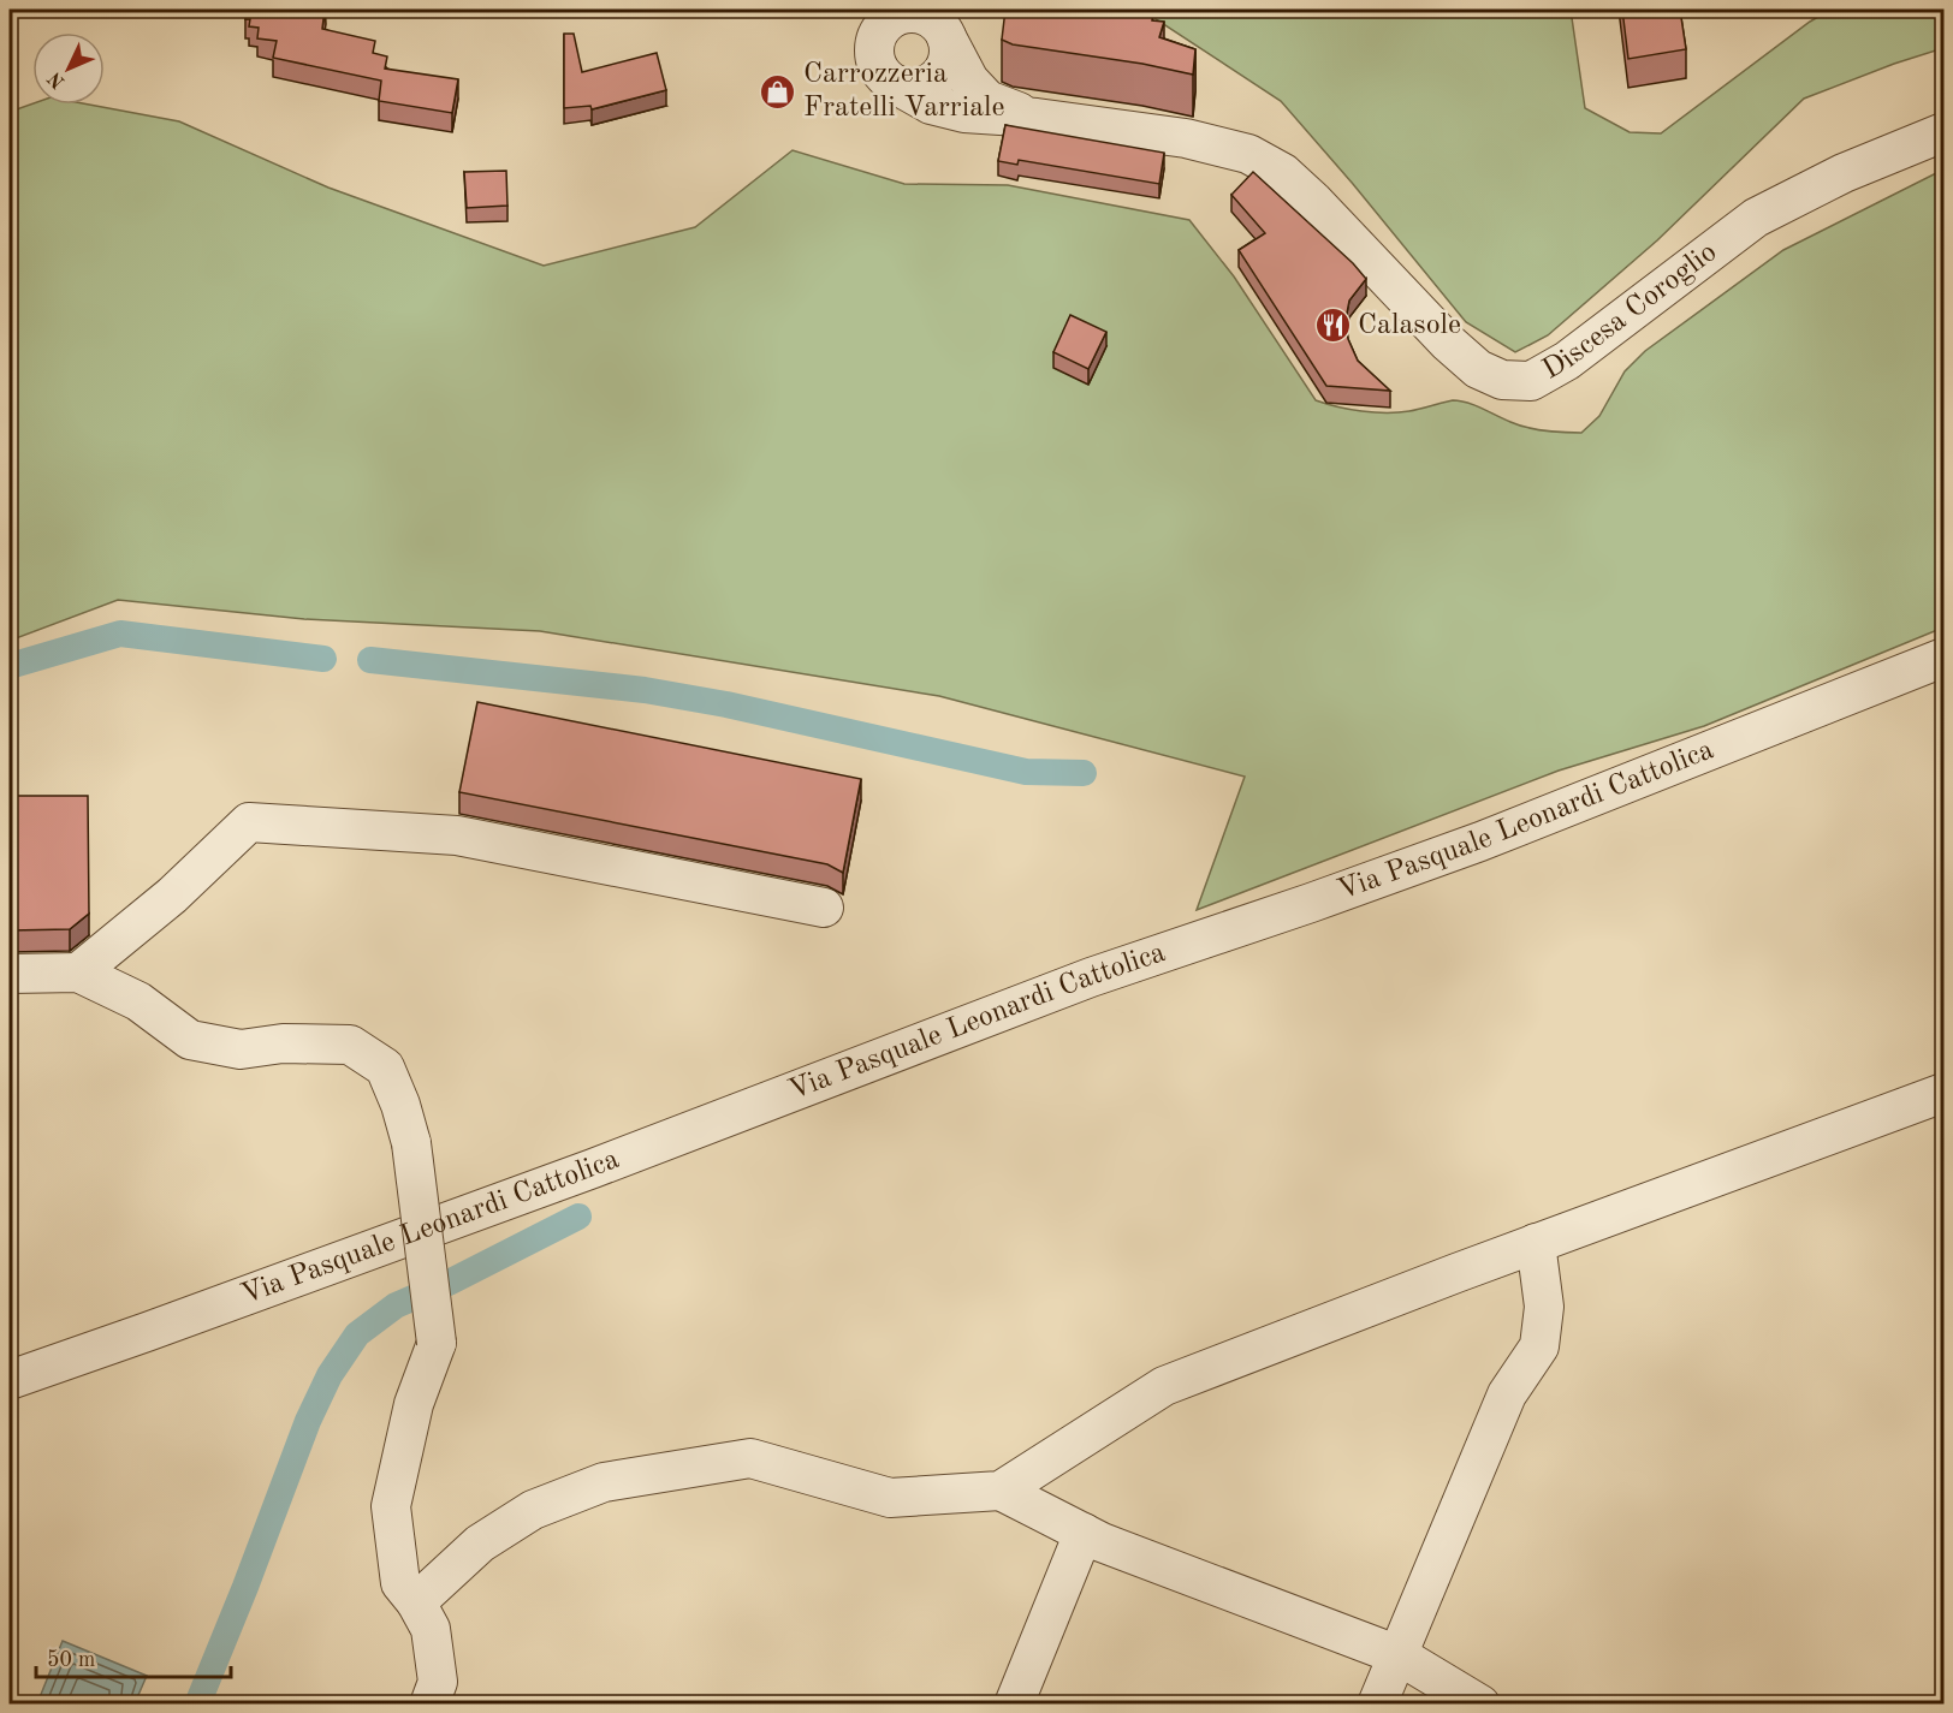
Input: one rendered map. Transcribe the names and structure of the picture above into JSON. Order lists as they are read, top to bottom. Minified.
{"streets":{"street":["Discesa Coroglio","Via Pasquale Leonardi Cattolica"]},"places":{"shop":["Carrozzeria Fratelli Varriale"],"restaurant":["Calasole"]},"scale_bar":"50 m","north":"bottom left"}
